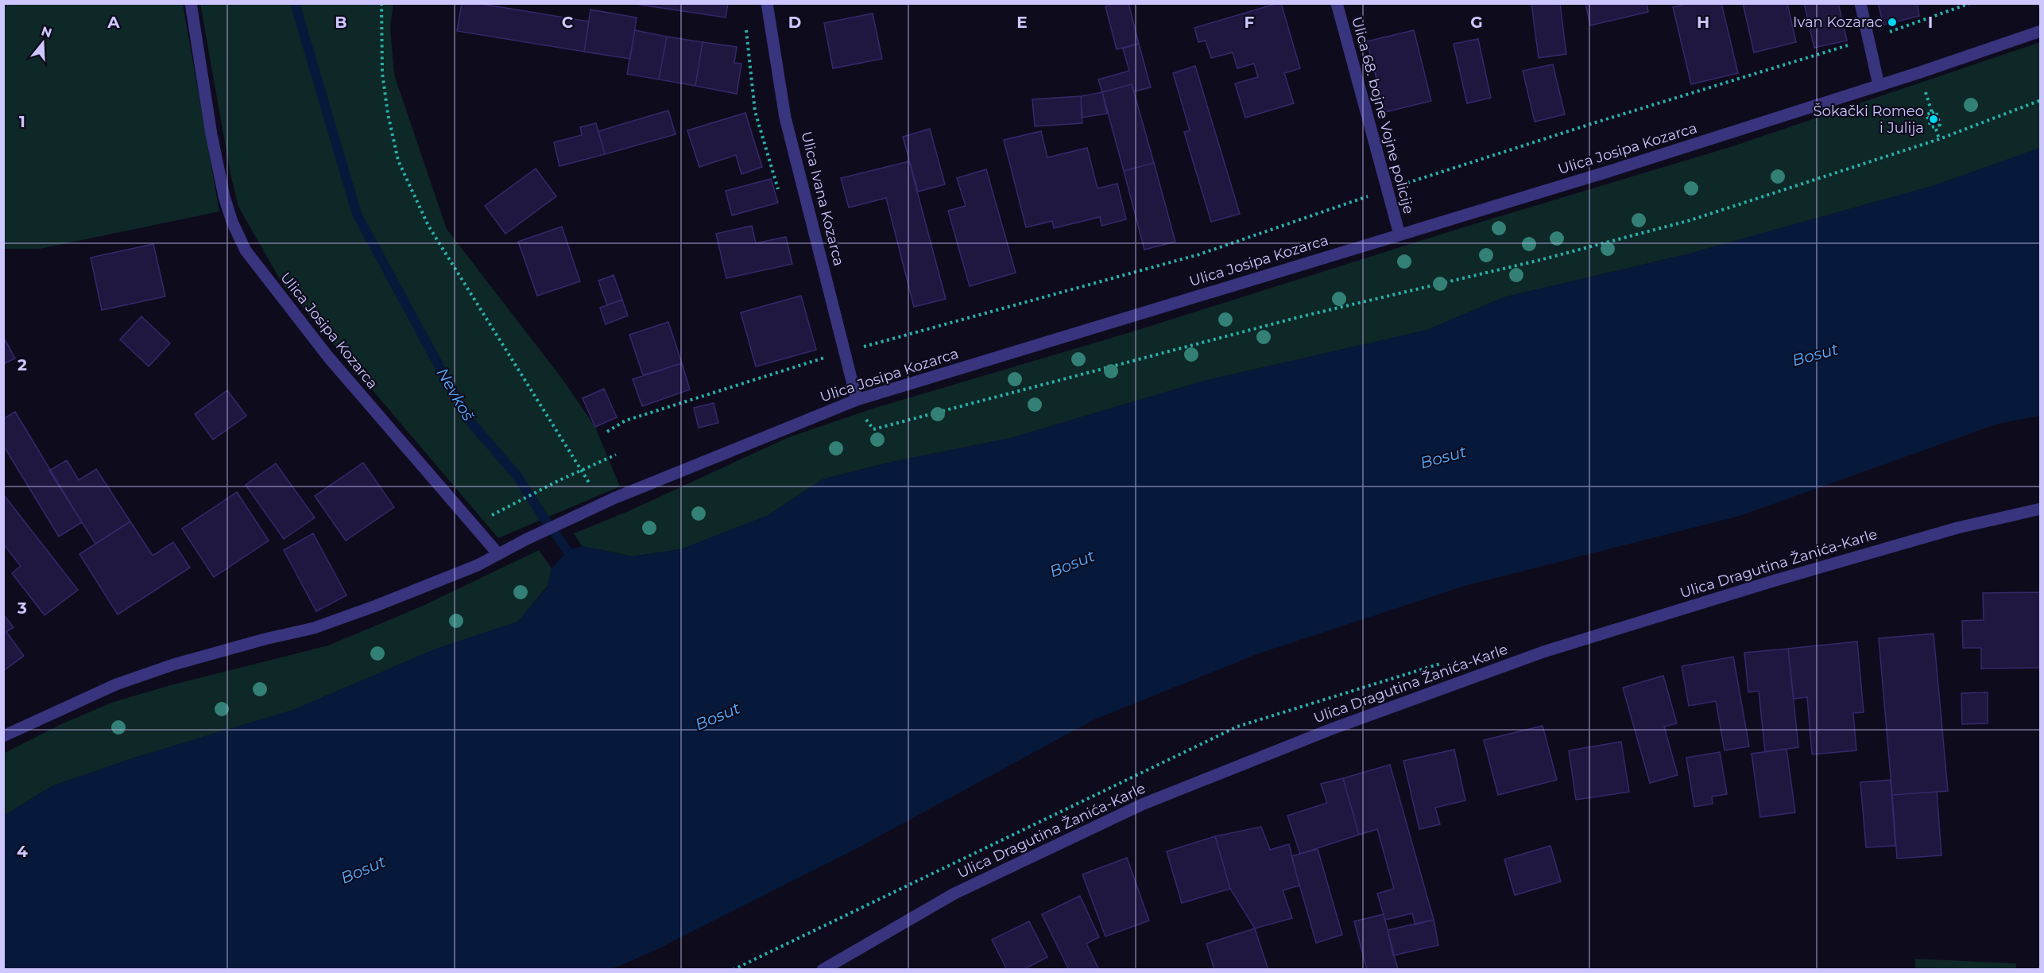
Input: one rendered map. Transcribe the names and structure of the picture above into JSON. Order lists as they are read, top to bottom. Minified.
{"streets":{"street":["Ulica 68. bojne Vojne policije","Ulica Josipa Kozarca","Ulica Ivana Kozarca","Ulica Dragutina Žanića-Karle"]},"crossings":[["Ulica 68. bojne Vojne policije","Ulica Josipa Kozarca"],["Ulica Josipa Kozarca","Ulica Ivana Kozarca"]],"water":["Bosut","Nevkoš"],"places":["Ivan Kozarac","Šokački Romeo i Julija"],"north":"top","grid":{"columns":["A","B","C","D","E","F","G","H","I"],"rows":["1","2","3","4"]}}
